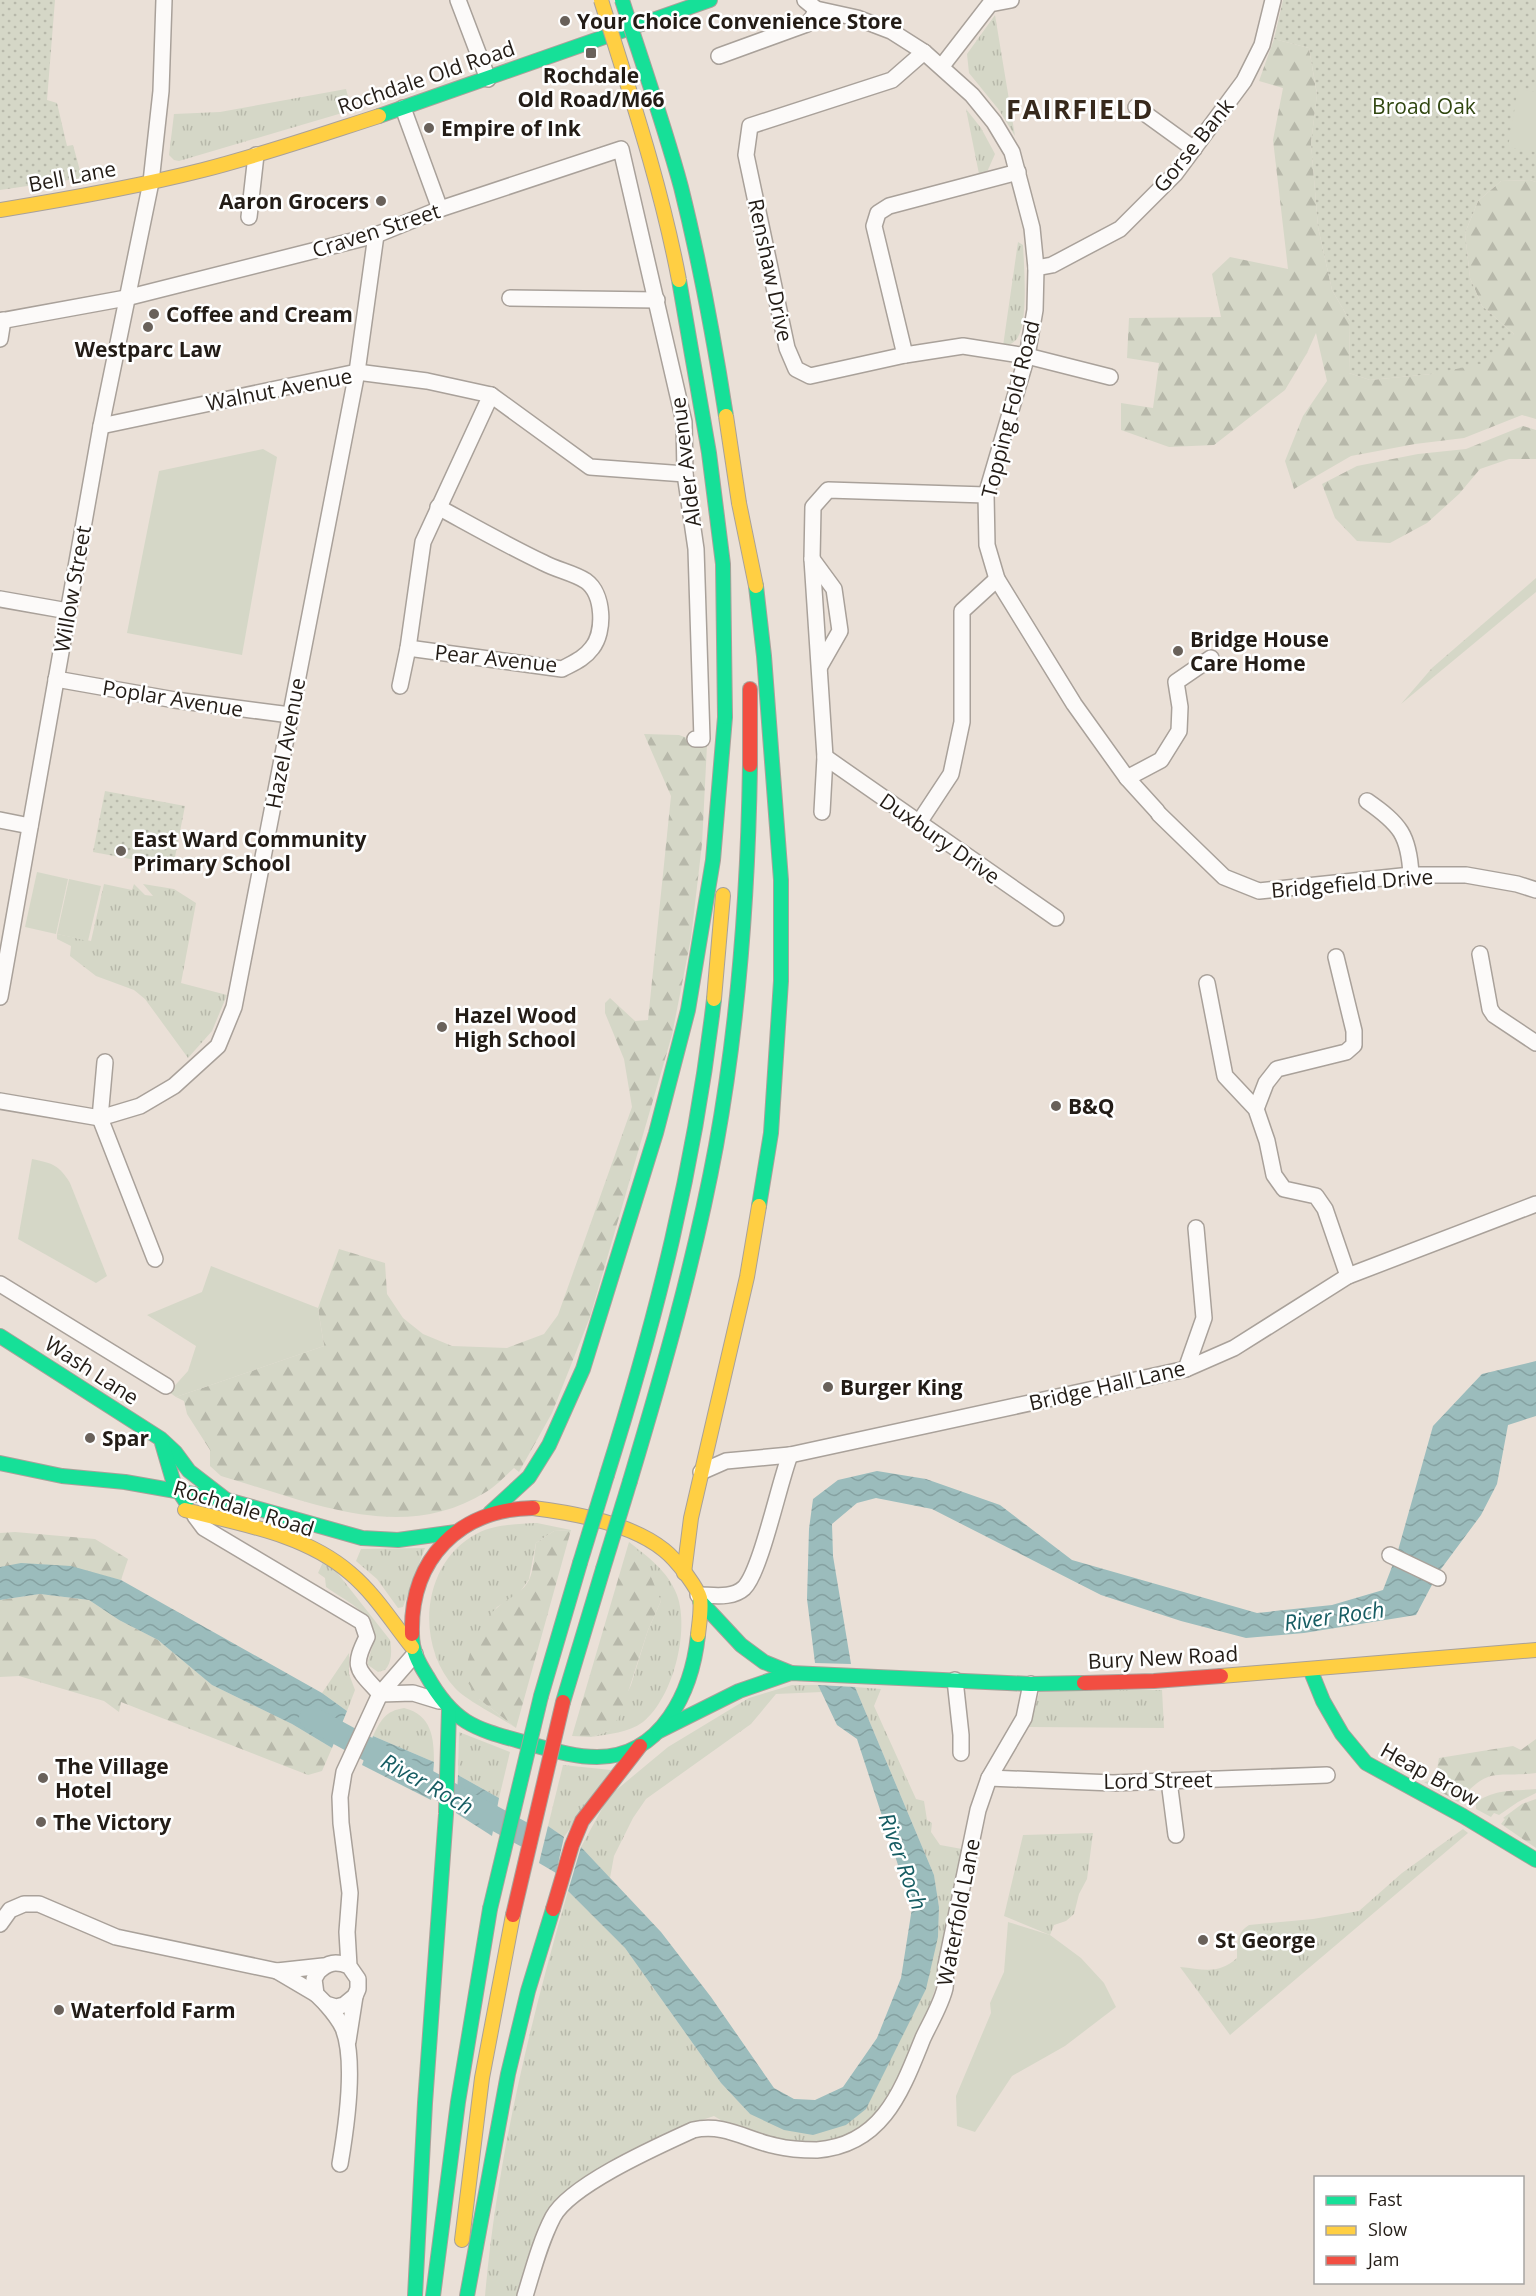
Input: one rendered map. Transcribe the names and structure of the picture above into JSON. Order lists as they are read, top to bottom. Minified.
{"streets":{"main road":["Rochdale Old Road","Bell Lane","Wash Lane","Rochdale Road","Bury New Road","Heap Brow"],"street":["Gorse Bank","Craven Street","Renshaw Drive","Walnut Avenue","Topping Fold Road","Alder Avenue","Willow Street","Pear Avenue","Poplar Avenue","Hazel Avenue","Duxbury Drive","Bridgefield Drive","Bridge Hall Lane","Lord Street","Waterfold Lane"]},"crossings":[["Rochdale Old Road","Bell Lane"],["Rochdale Old Road","Willow Street"],["Gorse Bank","Topping Fold Road"],["Bell Lane","Willow Street"],["Craven Street","Alder Avenue"],["Craven Street","Willow Street"],["Craven Street","Hazel Avenue"],["Renshaw Drive","Topping Fold Road"],["Walnut Avenue","Alder Avenue"],["Walnut Avenue","Willow Street"],["Walnut Avenue","Hazel Avenue"],["Topping Fold Road","Bridgefield Drive"],["Willow Street","Poplar Avenue"],["Poplar Avenue","Hazel Avenue"],["Wash Lane","Rochdale Road"],["Bury New Road","Heap Brow"],["Bury New Road","Waterfold Lane"],["Lord Street","Waterfold Lane"]],"districts":["FAIRFIELD"],"water":["River Roch"],"parks":["Broad Oak"],"places":{"other":["Your Choice Convenience Store","Empire of Ink","Aaron Grocers","Coffee and Cream","Westparc Law","Bridge House Care Home","East Ward Community Primary School","Hazel Wood High School","B&Q","Burger King","Spar","The Village Hotel","The Victory","St George","Waterfold Farm"],"transit":["Rochdale Old Road/M66"]},"legend":["Fast","Slow","Jam"]}
